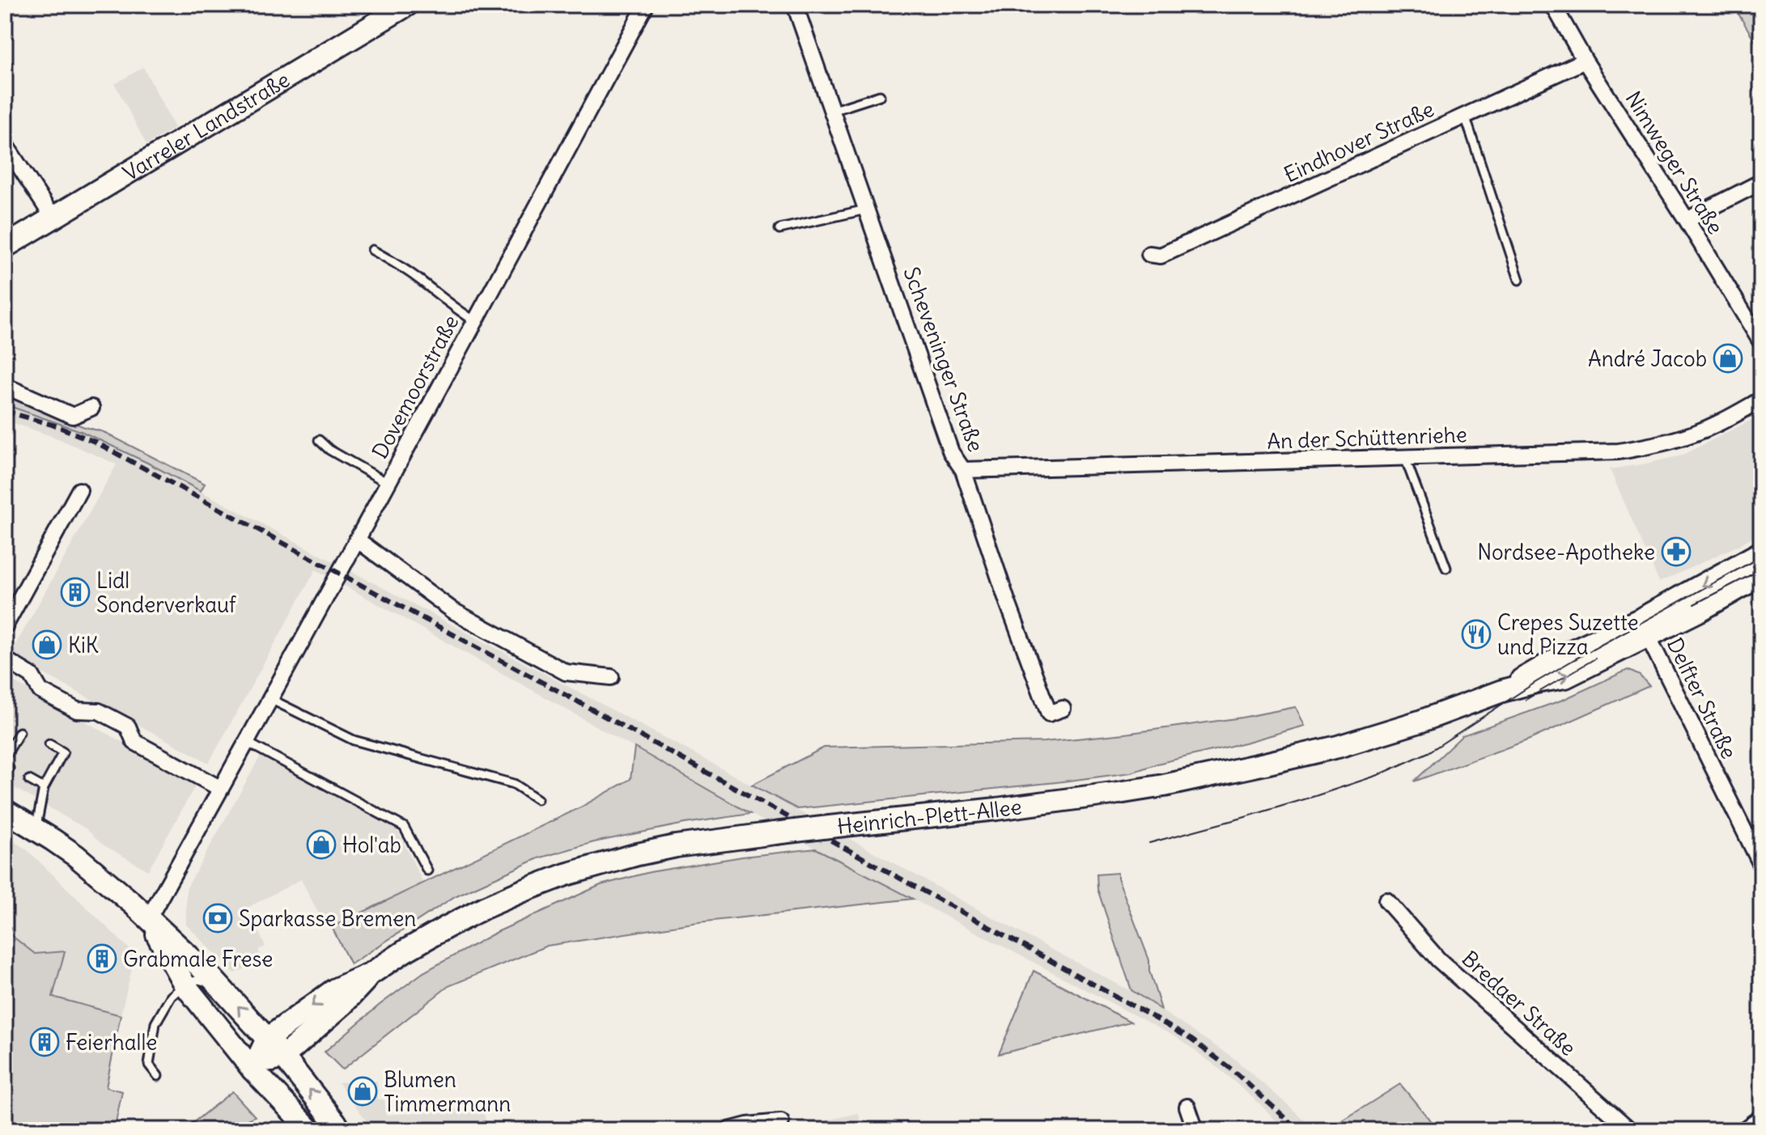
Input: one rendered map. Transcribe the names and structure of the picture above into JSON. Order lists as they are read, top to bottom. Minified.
{"streets":{"main road":["Varreler Landstraße","Heinrich-Plett-Allee"],"street":["Eindhover Straße","Nimweger Straße","Scheveninger Straße","Dovemoorstraße","An der Schüttenriehe","Delfter Straße","Bredaer Straße"]},"crossings":[["Eindhover Straße","Nimweger Straße"],["Scheveninger Straße","An der Schüttenriehe"],["Delfter Straße","Heinrich-Plett-Allee"]],"places":{"shop":["André Jacob","KiK","Hol'ab","Blumen Timmermann"],"pharmacy":["Nordsee-Apotheke"],"building":["Lidl Sonderverkauf","Grabmale Frese","Feierhalle"],"restaurant":["Crepes Suzette und Pizza"],"bank":["Sparkasse Bremen"]}}
